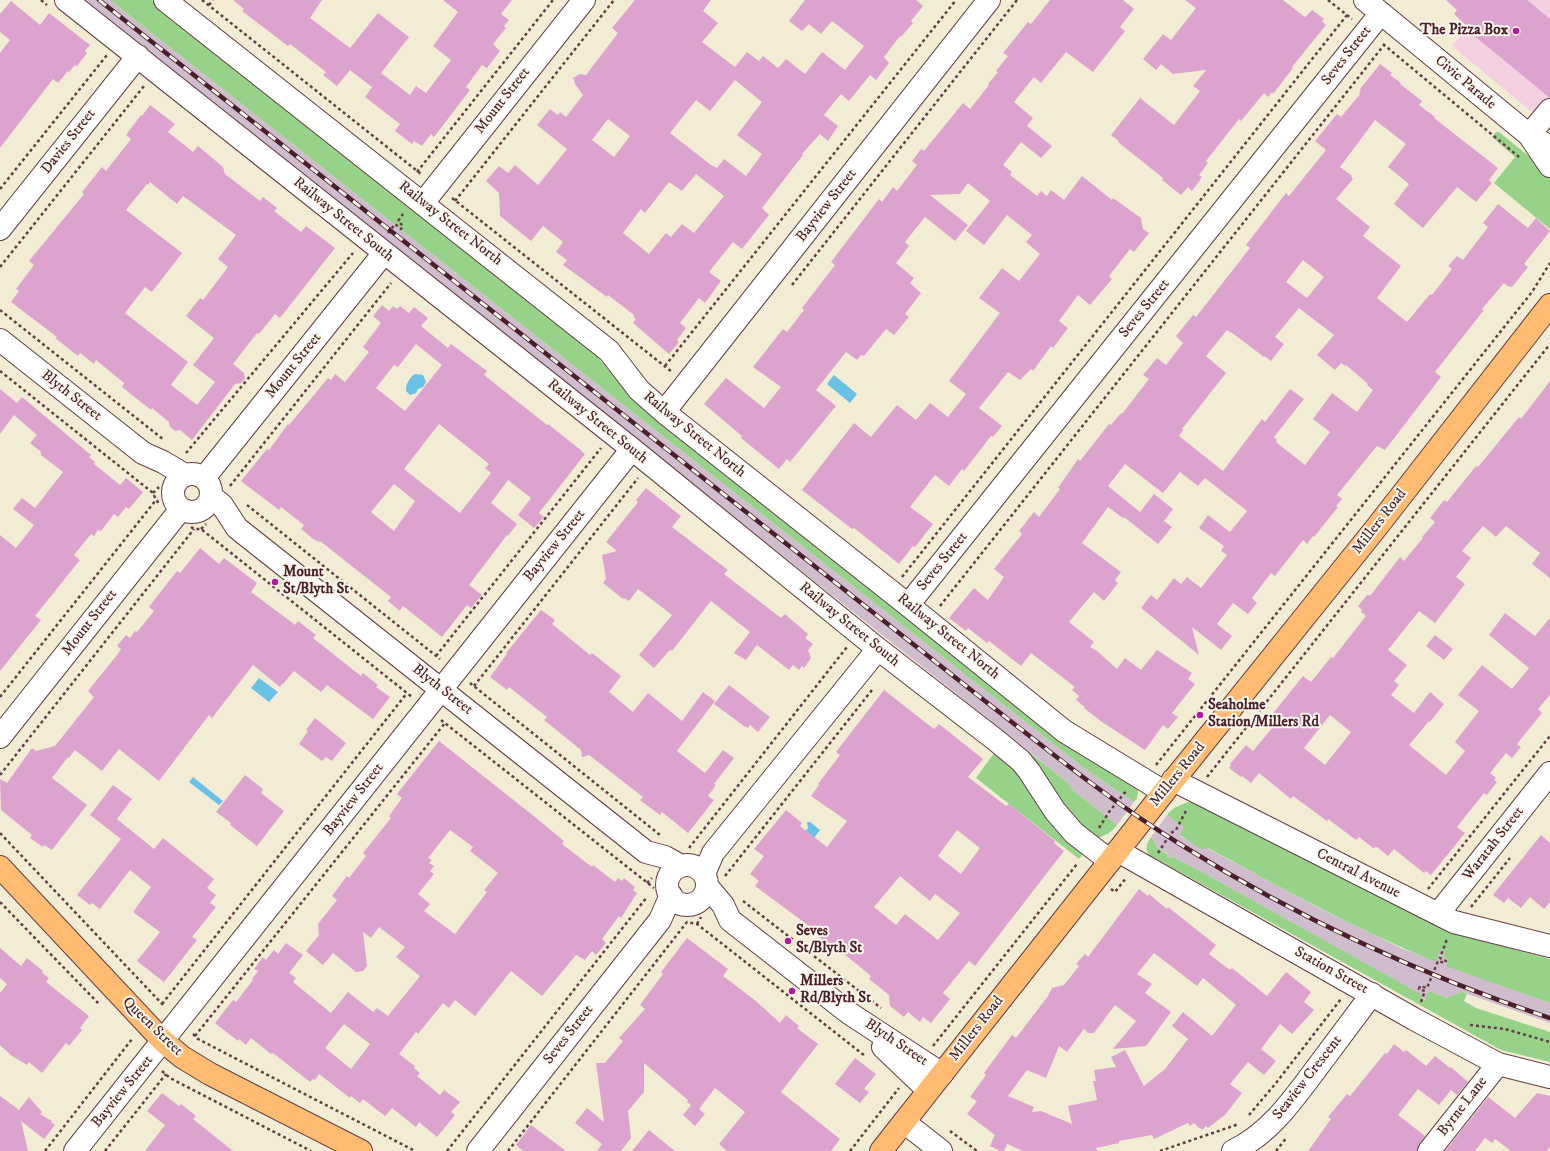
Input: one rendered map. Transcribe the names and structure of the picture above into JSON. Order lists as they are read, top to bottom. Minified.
{"streets":{"main road":["Millers Road","Queen Street"],"street":["Seves Street","Civic Parade","Mount Street","Davies Street","Bayview Street","Railway Street South","Railway Street North","Blyth Street","Waratah Street","Central Avenue","Station Street","Seaview Crescent","Byrne Lane"]},"crossings":[["Seves Street","Civic Parade"],["Seves Street","Railway Street North"],["Seves Street","Blyth Street"],["Mount Street","Railway Street South"],["Mount Street","Railway Street North"],["Mount Street","Blyth Street"],["Davies Street","Railway Street South"],["Bayview Street","Railway Street South"],["Bayview Street","Railway Street North"],["Bayview Street","Blyth Street"],["Bayview Street","Queen Street"],["Railway Street South","Millers Road"],["Railway Street South","Station Street"],["Railway Street North","Millers Road"],["Railway Street North","Central Avenue"],["Blyth Street","Millers Road"],["Millers Road","Central Avenue"],["Millers Road","Station Street"],["Waratah Street","Central Avenue"],["Station Street","Seaview Crescent"],["Station Street","Byrne Lane"]],"places":["The Pizza Box","Mount St/Blyth St","Seaholme Station/Millers Rd","Seves St/Blyth St","Millers Rd/Blyth St"]}
